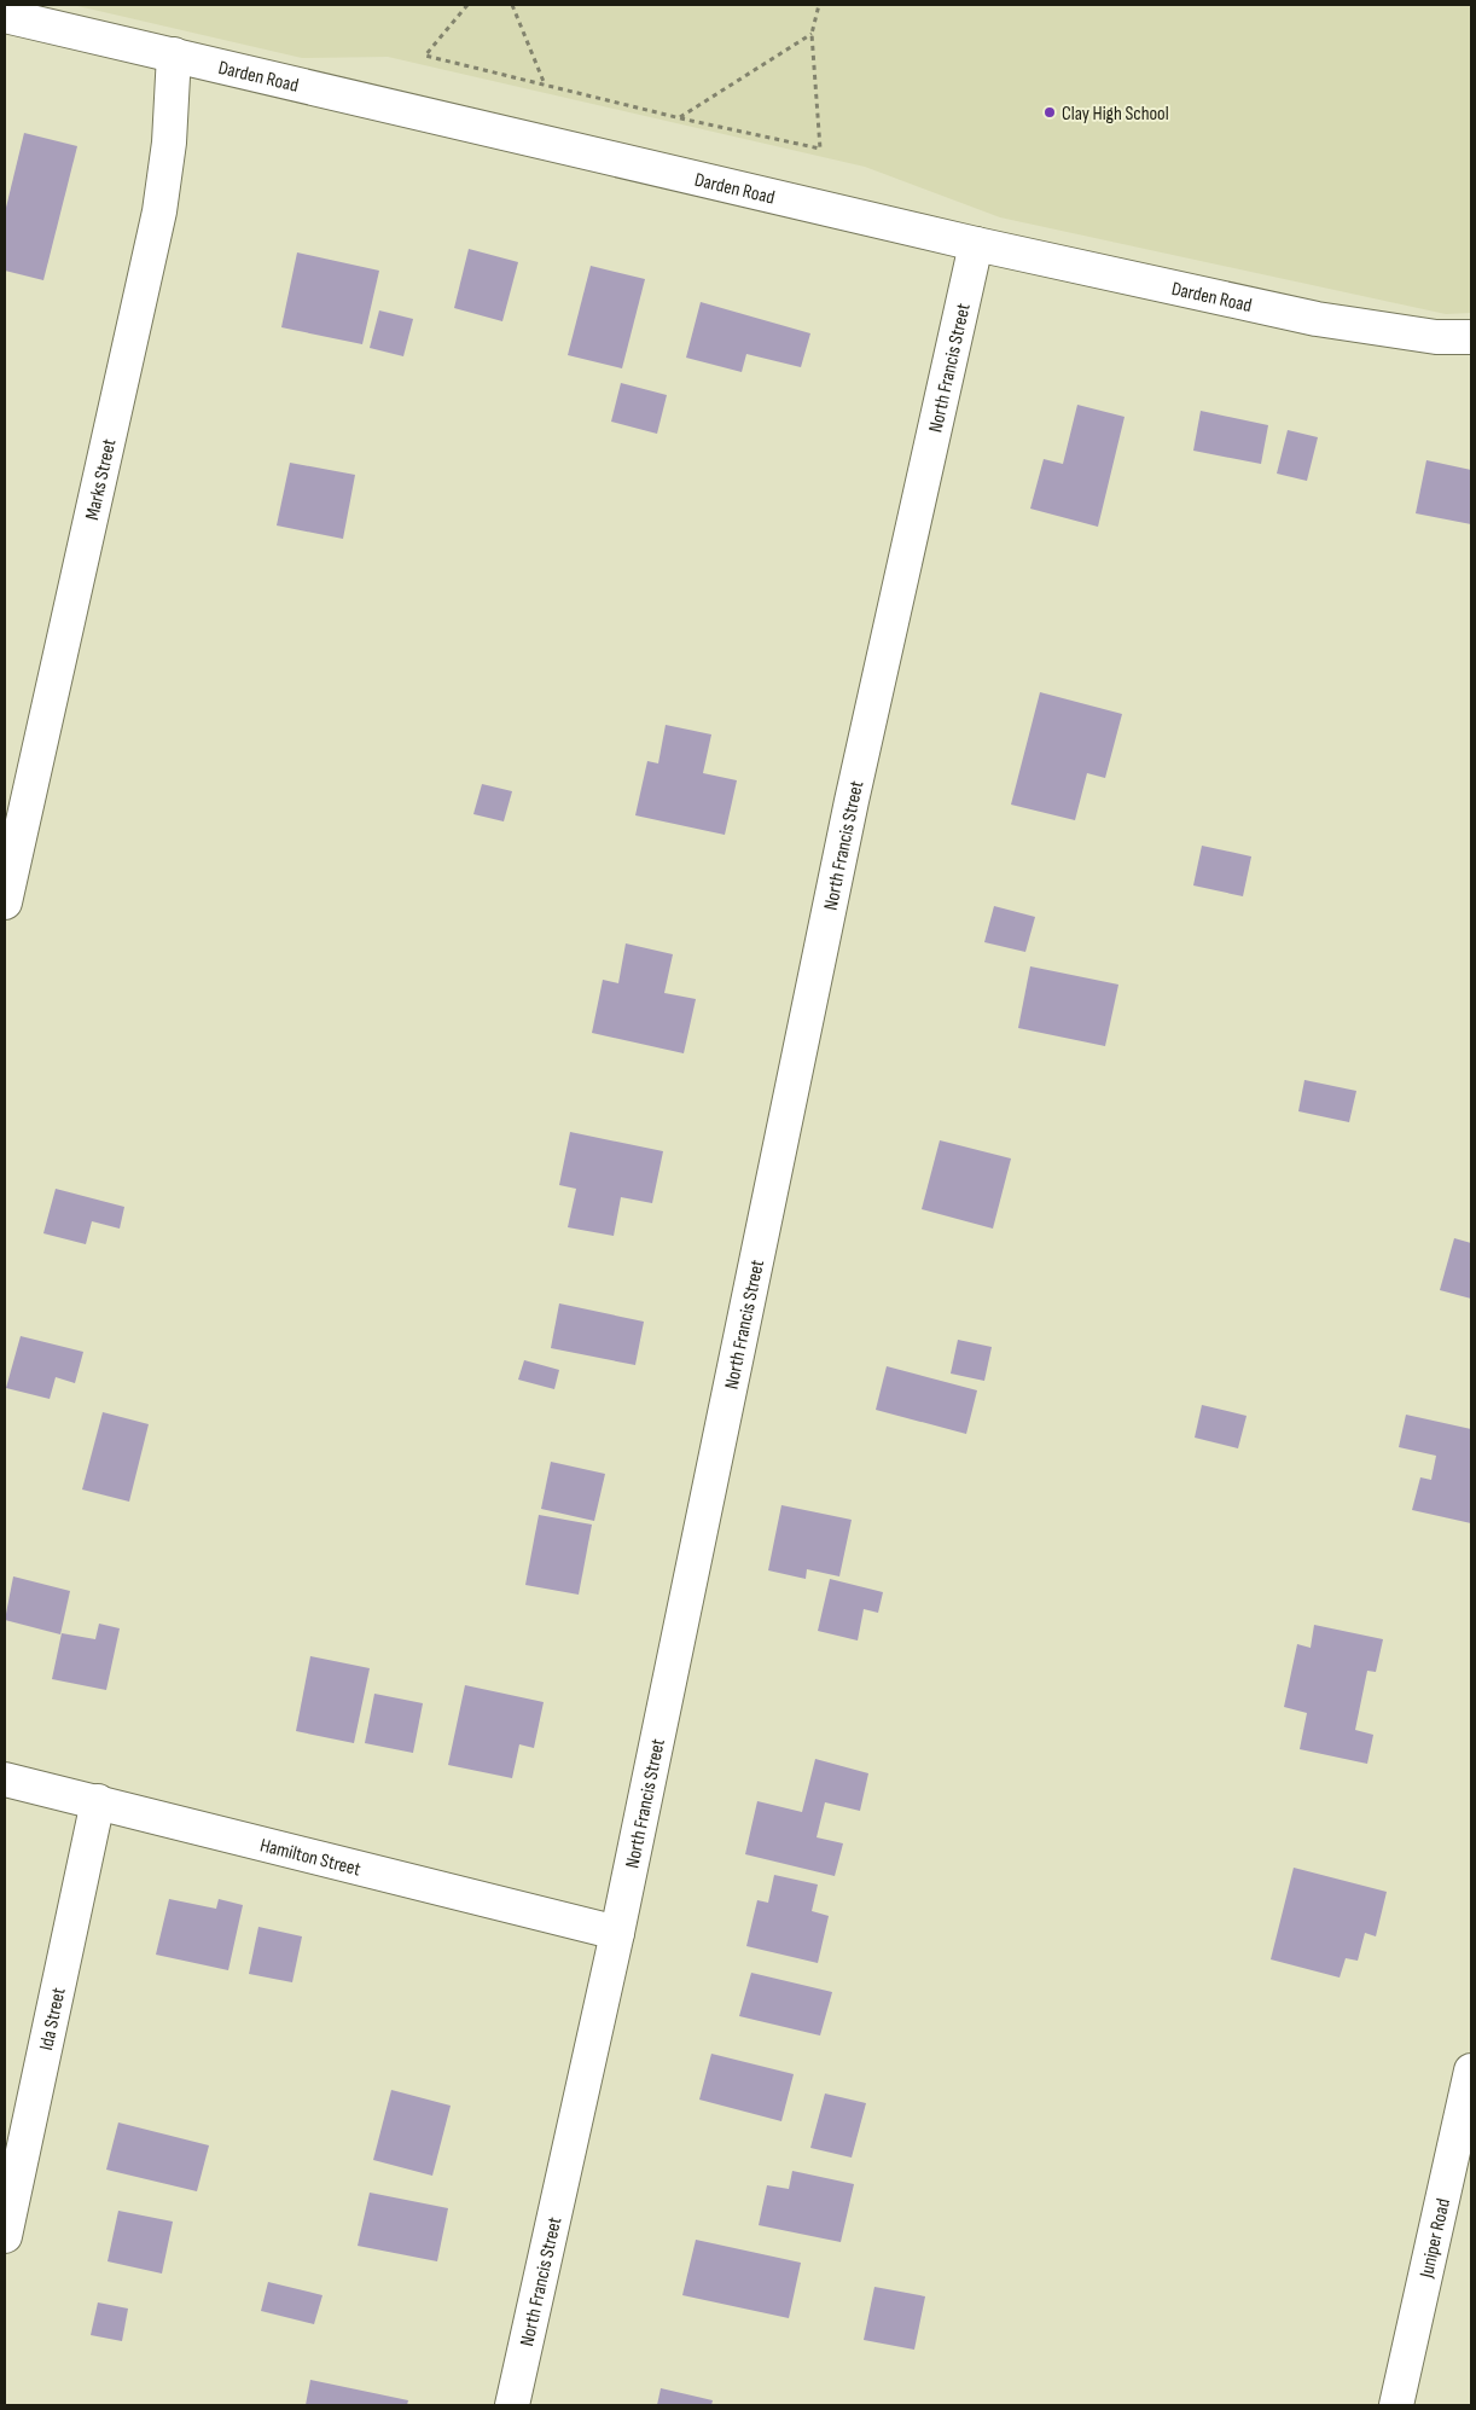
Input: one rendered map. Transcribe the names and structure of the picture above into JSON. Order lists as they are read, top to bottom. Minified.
{"streets":{"street":["Darden Road","North Francis Street","Marks Street","Hamilton Street","Ida Street","Juniper Road"]},"crossings":[["Darden Road","North Francis Street"],["Darden Road","Marks Street"],["North Francis Street","Hamilton Street"],["Hamilton Street","Ida Street"]],"places":["Clay High School"]}
